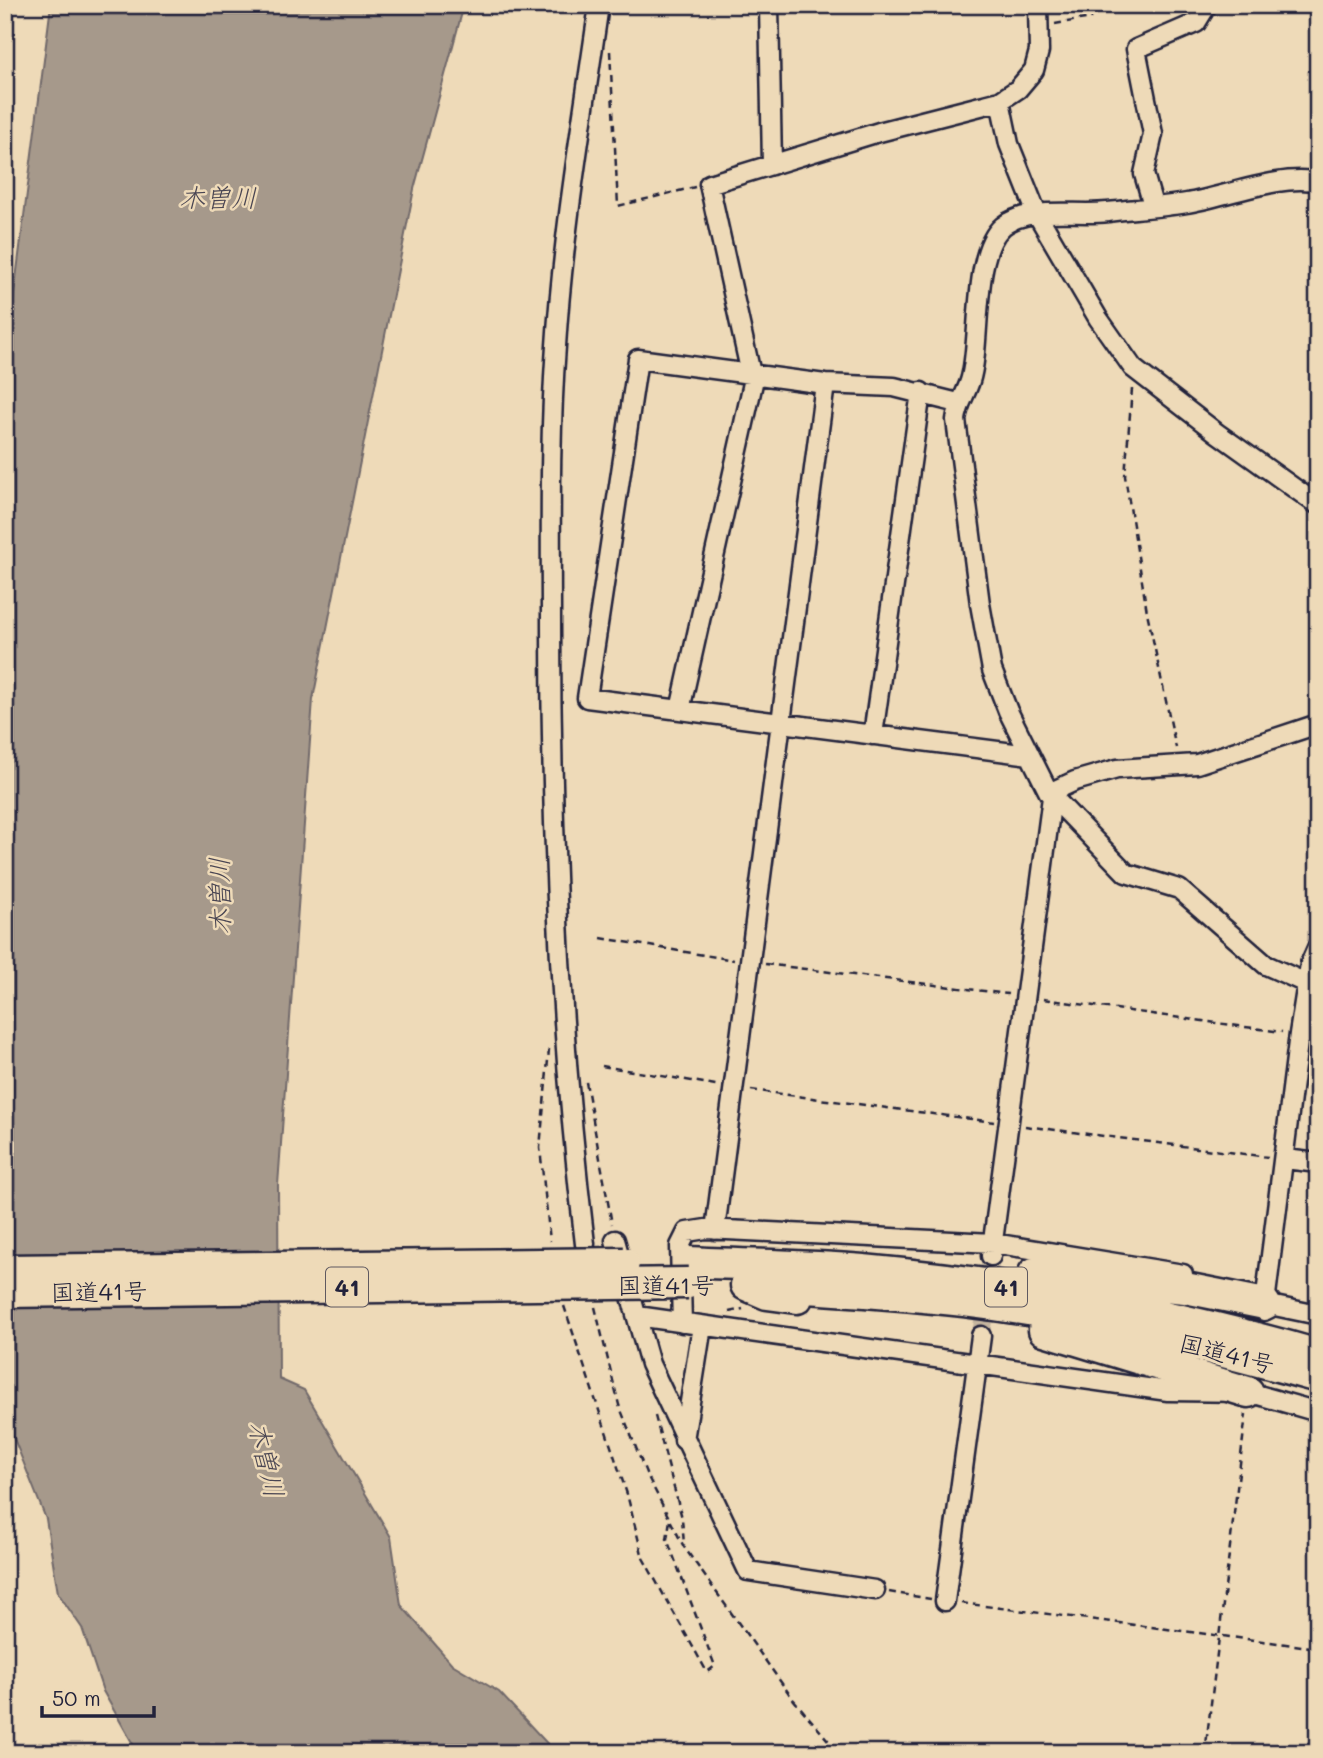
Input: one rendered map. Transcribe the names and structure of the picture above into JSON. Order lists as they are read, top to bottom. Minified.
{"streets":{"highway":["国道41号","41"]},"water":["木曽川"],"scale_bar":"50 m"}
